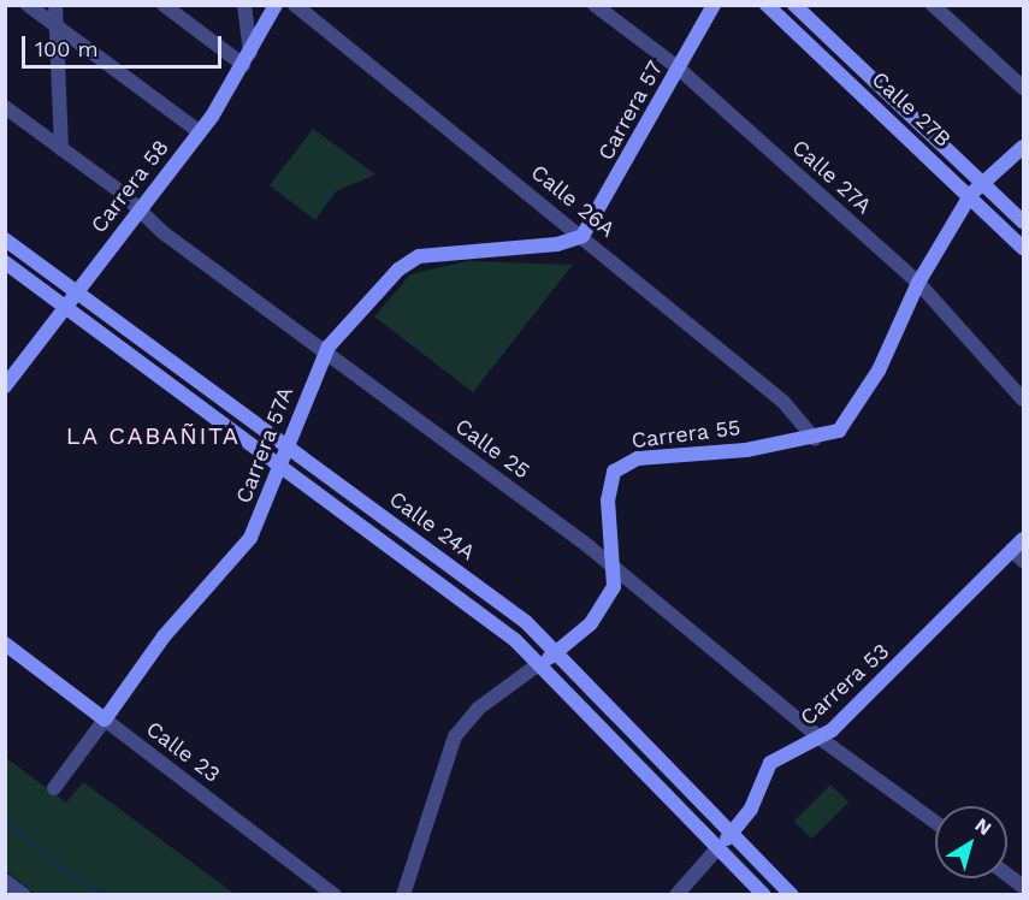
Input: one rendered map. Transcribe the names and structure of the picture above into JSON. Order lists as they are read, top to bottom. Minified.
{"streets":{"main road":["Calle 27B","Carrera 57","Carrera 58","Carrera 55","Carrera 57A","Calle 24A","Carrera 53","Calle 23"],"street":["Calle 27A","Calle 26A","Calle 25"]},"crossings":[["Calle 27B","Carrera 55"],["Carrera 57","Calle 27A"],["Carrera 57","Calle 26A"],["Carrera 57","Carrera 57A"],["Calle 27A","Carrera 55"],["Carrera 58","Calle 25"],["Carrera 58","Calle 24A"],["Calle 26A","Carrera 55"],["Calle 26A","Carrera 57A"],["Carrera 55","Calle 25"],["Carrera 55","Calle 24A"],["Carrera 57A","Calle 25"],["Carrera 57A","Calle 24A"],["Carrera 57A","Calle 23"],["Calle 25","Carrera 53"],["Calle 24A","Carrera 53"]],"districts":["LA CABAÑITA"],"scale_bar":"100 m","north":"top right"}
